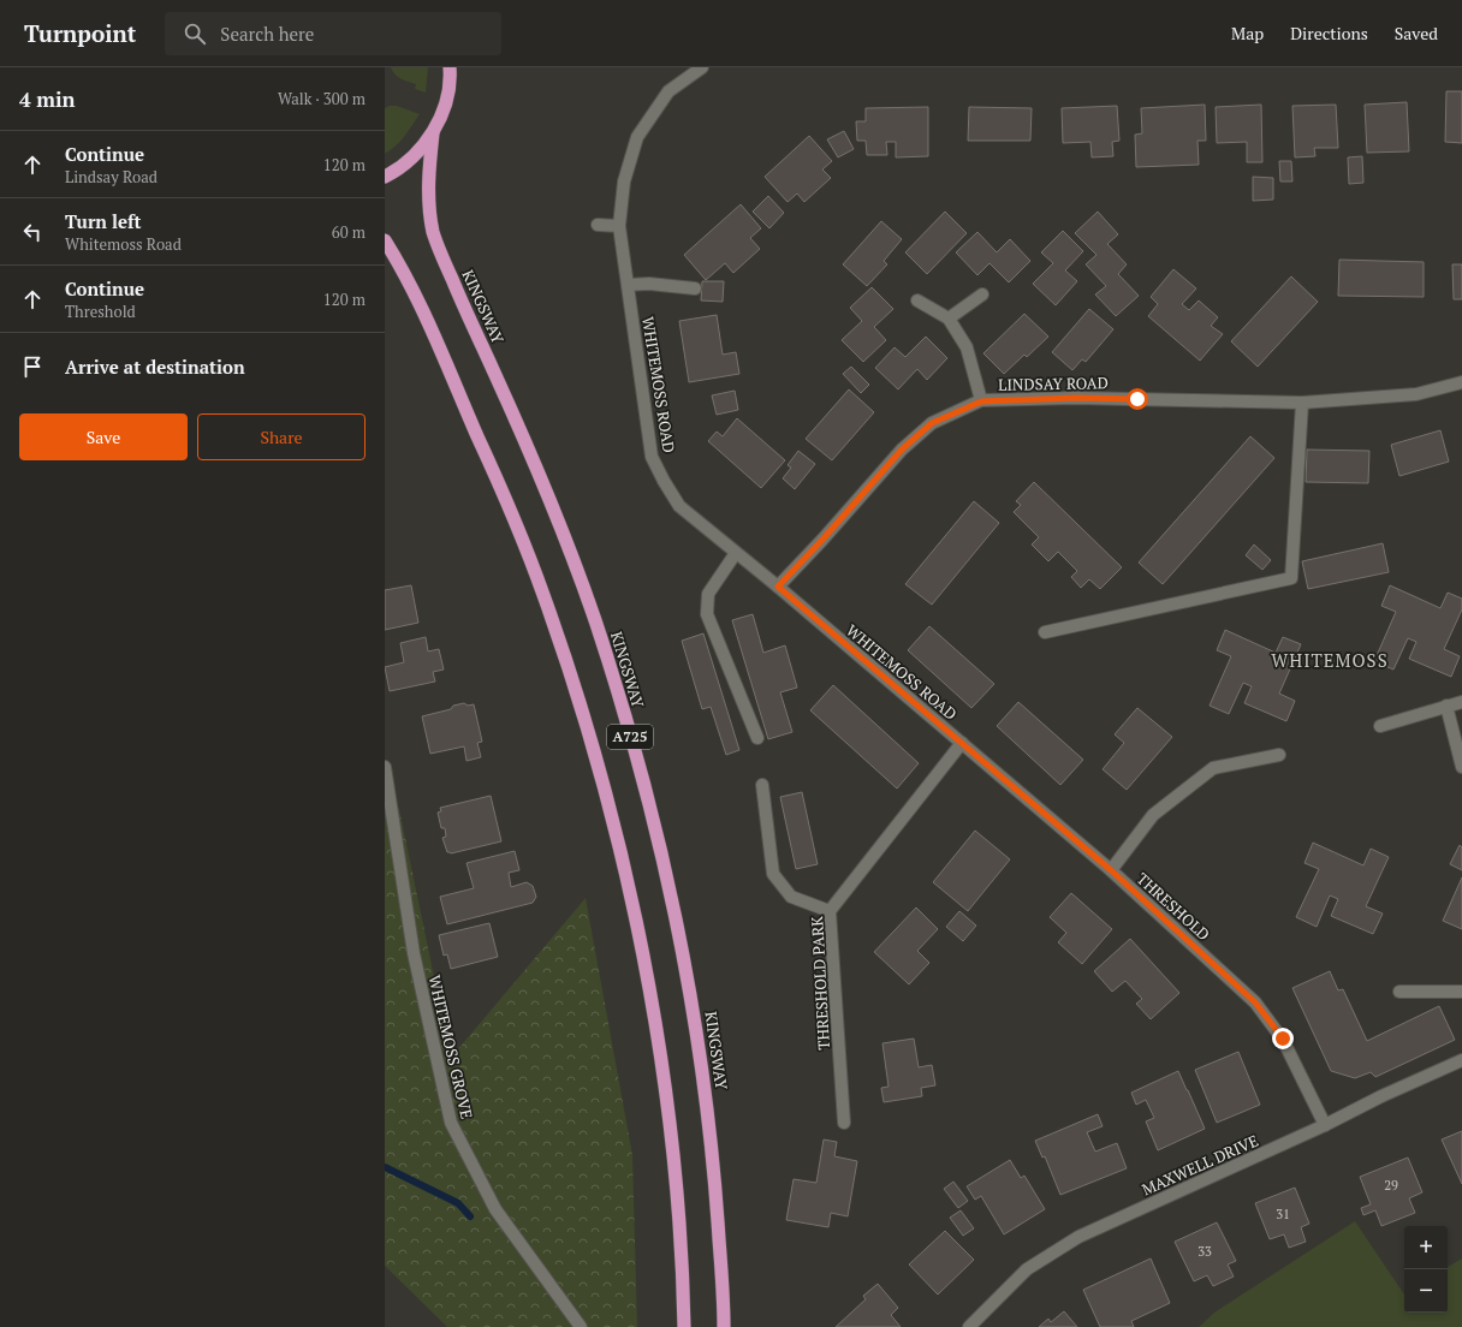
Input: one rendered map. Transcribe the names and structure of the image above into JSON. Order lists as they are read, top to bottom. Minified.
{"streets":{"highway":["KINGSWAY","A725"],"street":["LINDSAY ROAD","WHITEMOSS ROAD","THRESHOLD","THRESHOLD PARK","WHITEMOSS GROVE","MAXWELL DRIVE"]},"crossings":[["KINGSWAY","A725"],["LINDSAY ROAD","WHITEMOSS ROAD"],["WHITEMOSS ROAD","THRESHOLD"],["WHITEMOSS ROAD","THRESHOLD PARK"],["THRESHOLD","THRESHOLD PARK"],["THRESHOLD","MAXWELL DRIVE"]],"districts":["WHITEMOSS"],"house_numbers":["29","31","33"],"page":{"header":"Turnpoint","search":"Search here","nav":["Map","Directions","Saved"],"heading":["4 min","Walk · 300 m"],"list":[["Continue","Lindsay Road","120 m"],["Turn left","Whitemoss Road","60 m"],["Continue","Threshold","120 m"],"Arrive at destination"],"buttons":["Save","Share"],"map_buttons":["+","−"]}}
